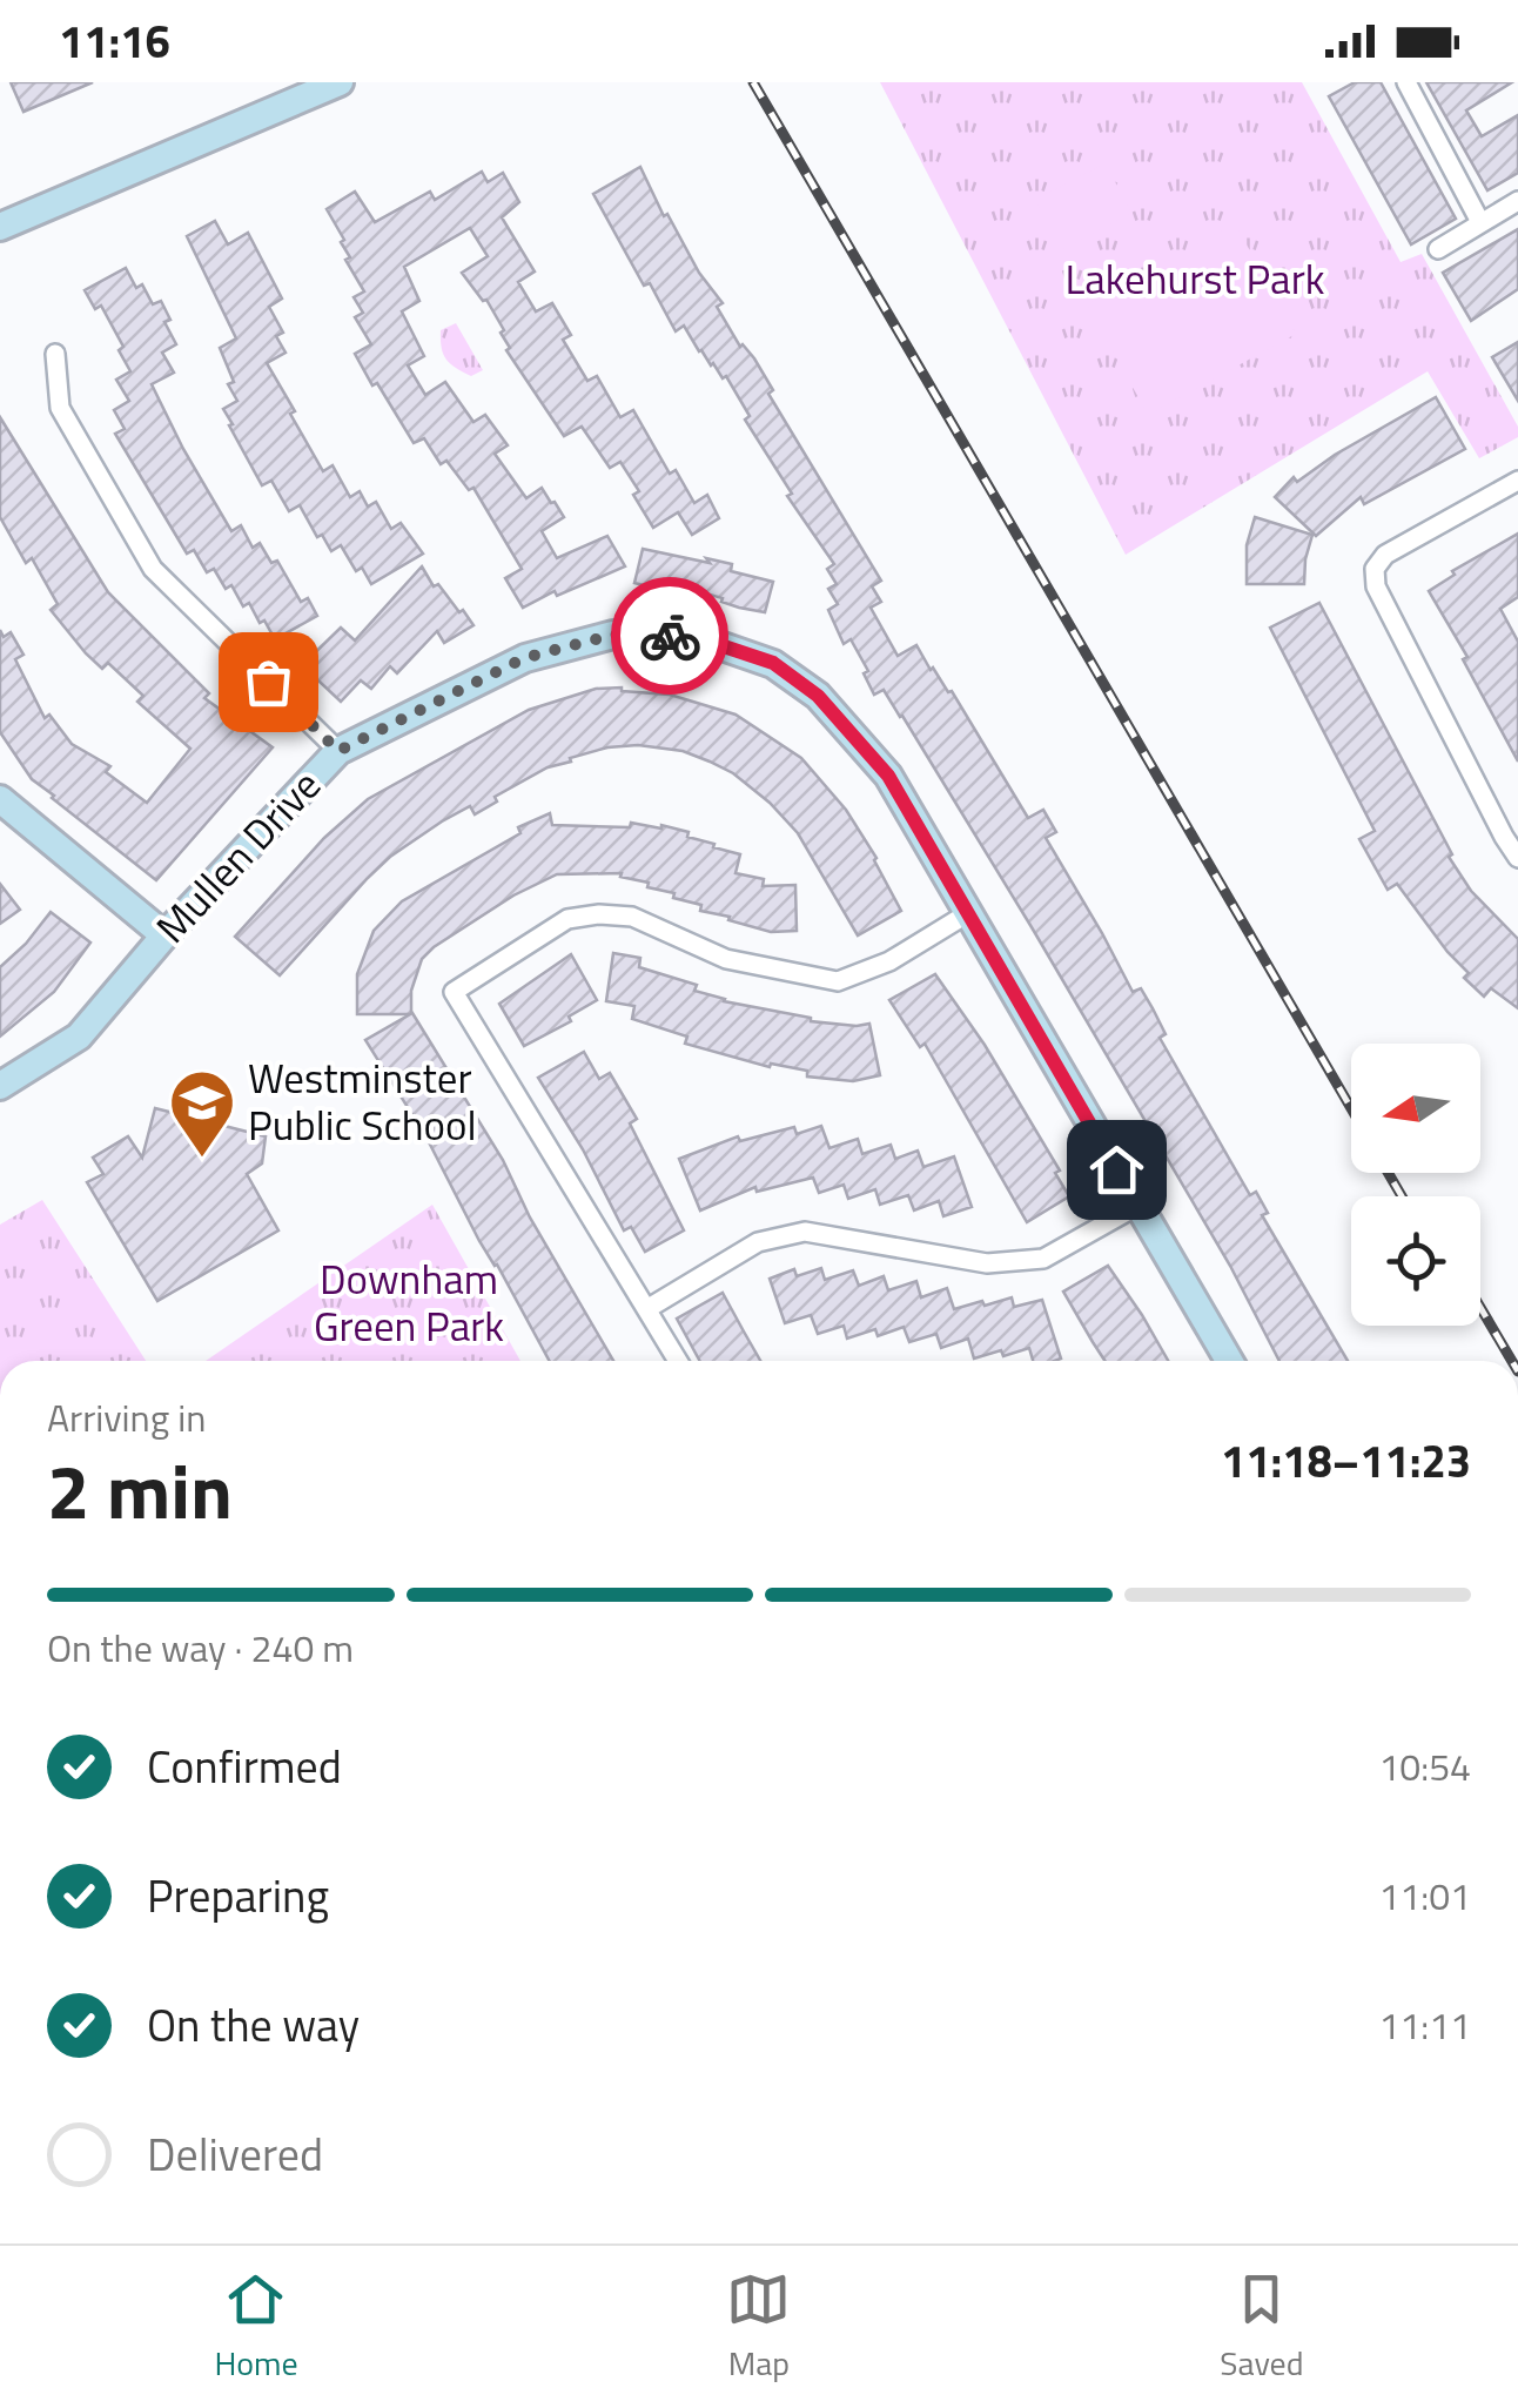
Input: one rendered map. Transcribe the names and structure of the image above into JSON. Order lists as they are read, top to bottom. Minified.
{"streets":{"street":["Mullen Drive"]},"parks":["Lakehurst Park","Downham Green Park"],"places":{"school or university":["Westminster Public School"]},"north":"left","page":{"status":"11:16","heading":["2 min","Arriving in","11:18–11:23"],"bar":"On the way · 240 m","list":[["Confirmed","10:54"],["Preparing","11:01"],["On the way","11:11"],"Delivered"],"tabs":["Home","Map","Saved"]}}
